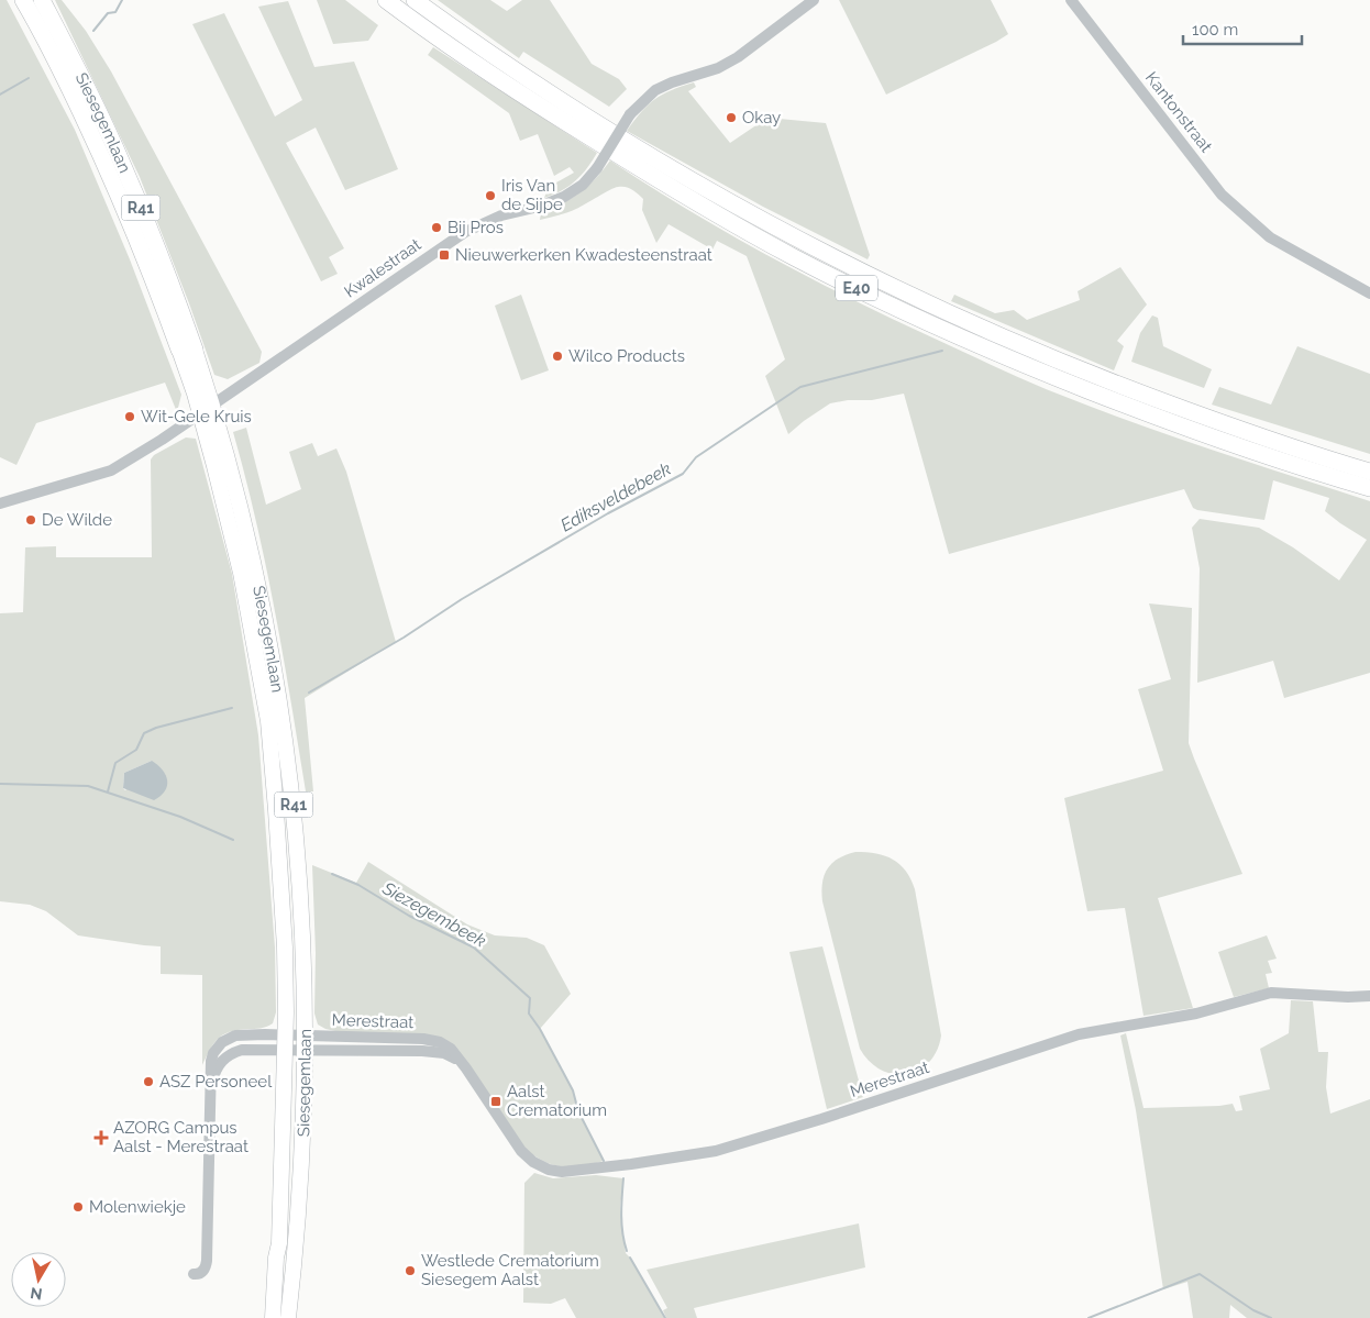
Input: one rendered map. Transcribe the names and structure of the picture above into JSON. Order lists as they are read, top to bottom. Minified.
{"streets":{"highway":["Siesegemlaan","R41","E40"],"street":["Kantonstraat","Kwalestraat","Merestraat"]},"crossings":[["Siesegemlaan","Kwalestraat"],["Siesegemlaan","Merestraat"]],"water":["Ediksveldebeek","Siezegembeek"],"places":{"other":["Okay","Iris Van de Sijpe","Bij Pros","Wilco Products","Wit-Gele Kruis","De Wilde","ASZ Personeel","Molenwiekje","Westlede Crematorium Siesegem Aalst"],"transit":["Nieuwerkerken Kwadesteenstraat","Aalst Crematorium"],"health":["AZORG Campus Aalst - Merestraat"]},"scale_bar":"100 m","north":"bottom"}
